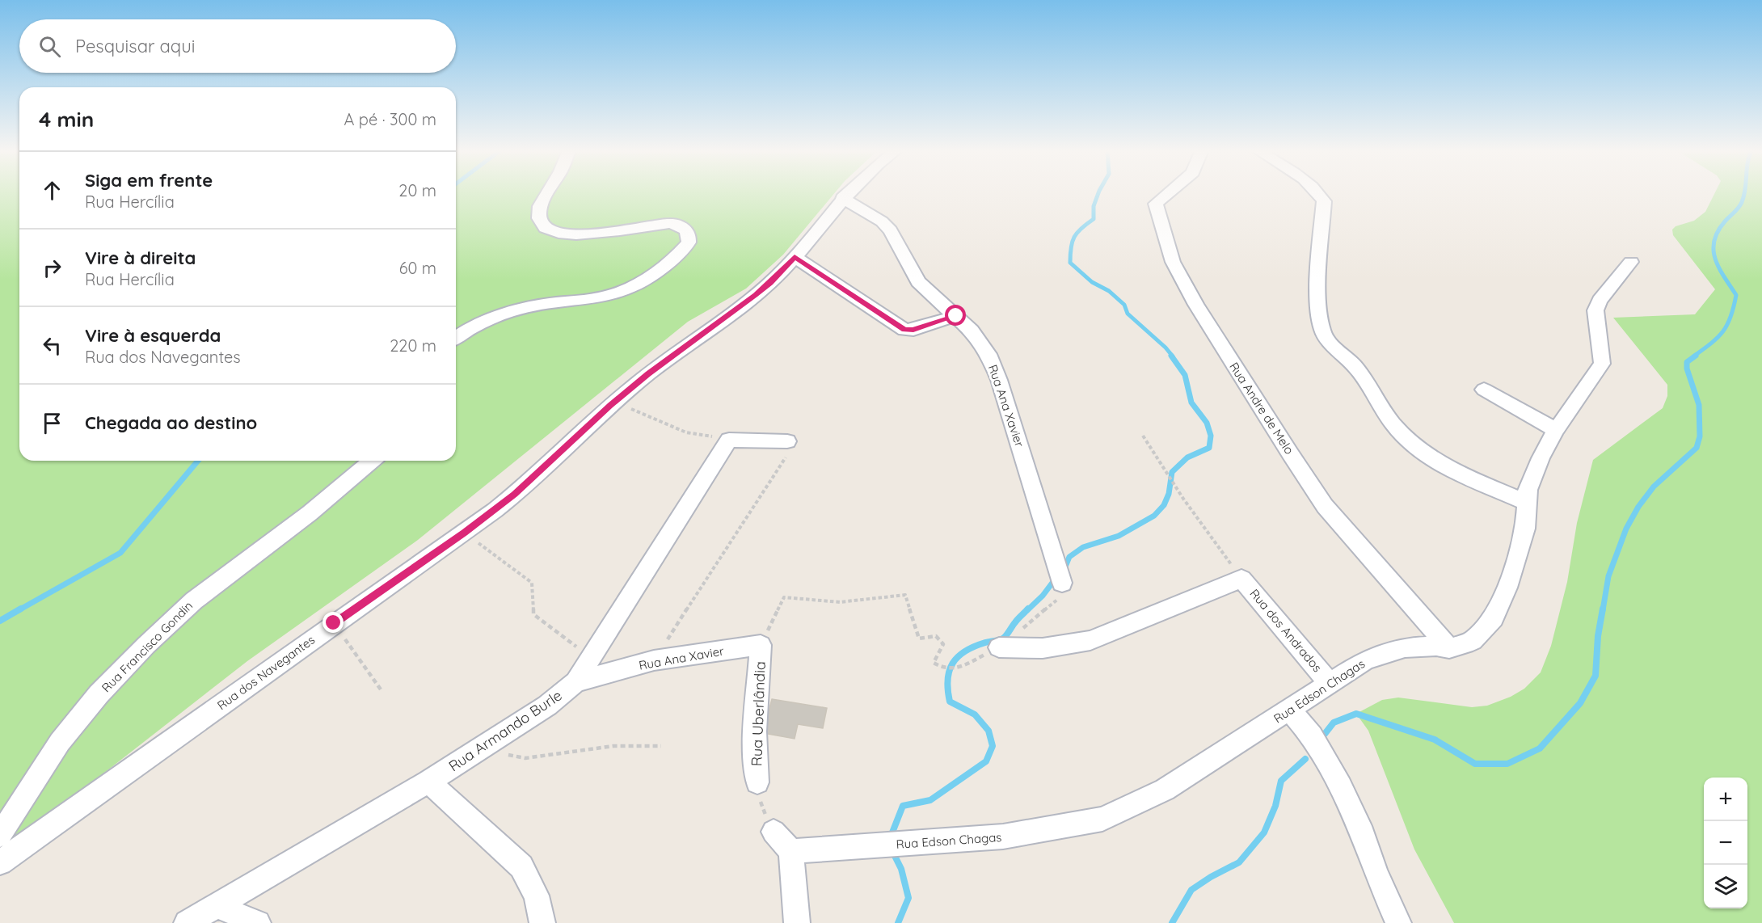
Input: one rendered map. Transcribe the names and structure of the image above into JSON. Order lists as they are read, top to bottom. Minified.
{"streets":{"street":["Rua Ana Xavier","Rua Andre de Melo","Rua dos Andrados","Rua Francisco Gondin","Rua dos Navegantes","Rua Edson Chagas","Rua Uberlândia","Rua Armando Burle"]},"crossings":[["Rua Ana Xavier","Rua dos Navegantes"],["Rua Ana Xavier","Rua Uberlândia"],["Rua Ana Xavier","Rua Armando Burle"],["Rua Andre de Melo","Rua Edson Chagas"],["Rua dos Andrados","Rua Edson Chagas"]],"page":{"search":"Pesquisar aqui","heading":["4 min","A pé · 300 m"],"list":[["Siga em frente","Rua Hercília","20 m"],["Vire à direita","Rua Hercília","60 m"],["Vire à esquerda","Rua dos Navegantes","220 m"],"Chegada ao destino"],"map_buttons":["+","−"]}}
